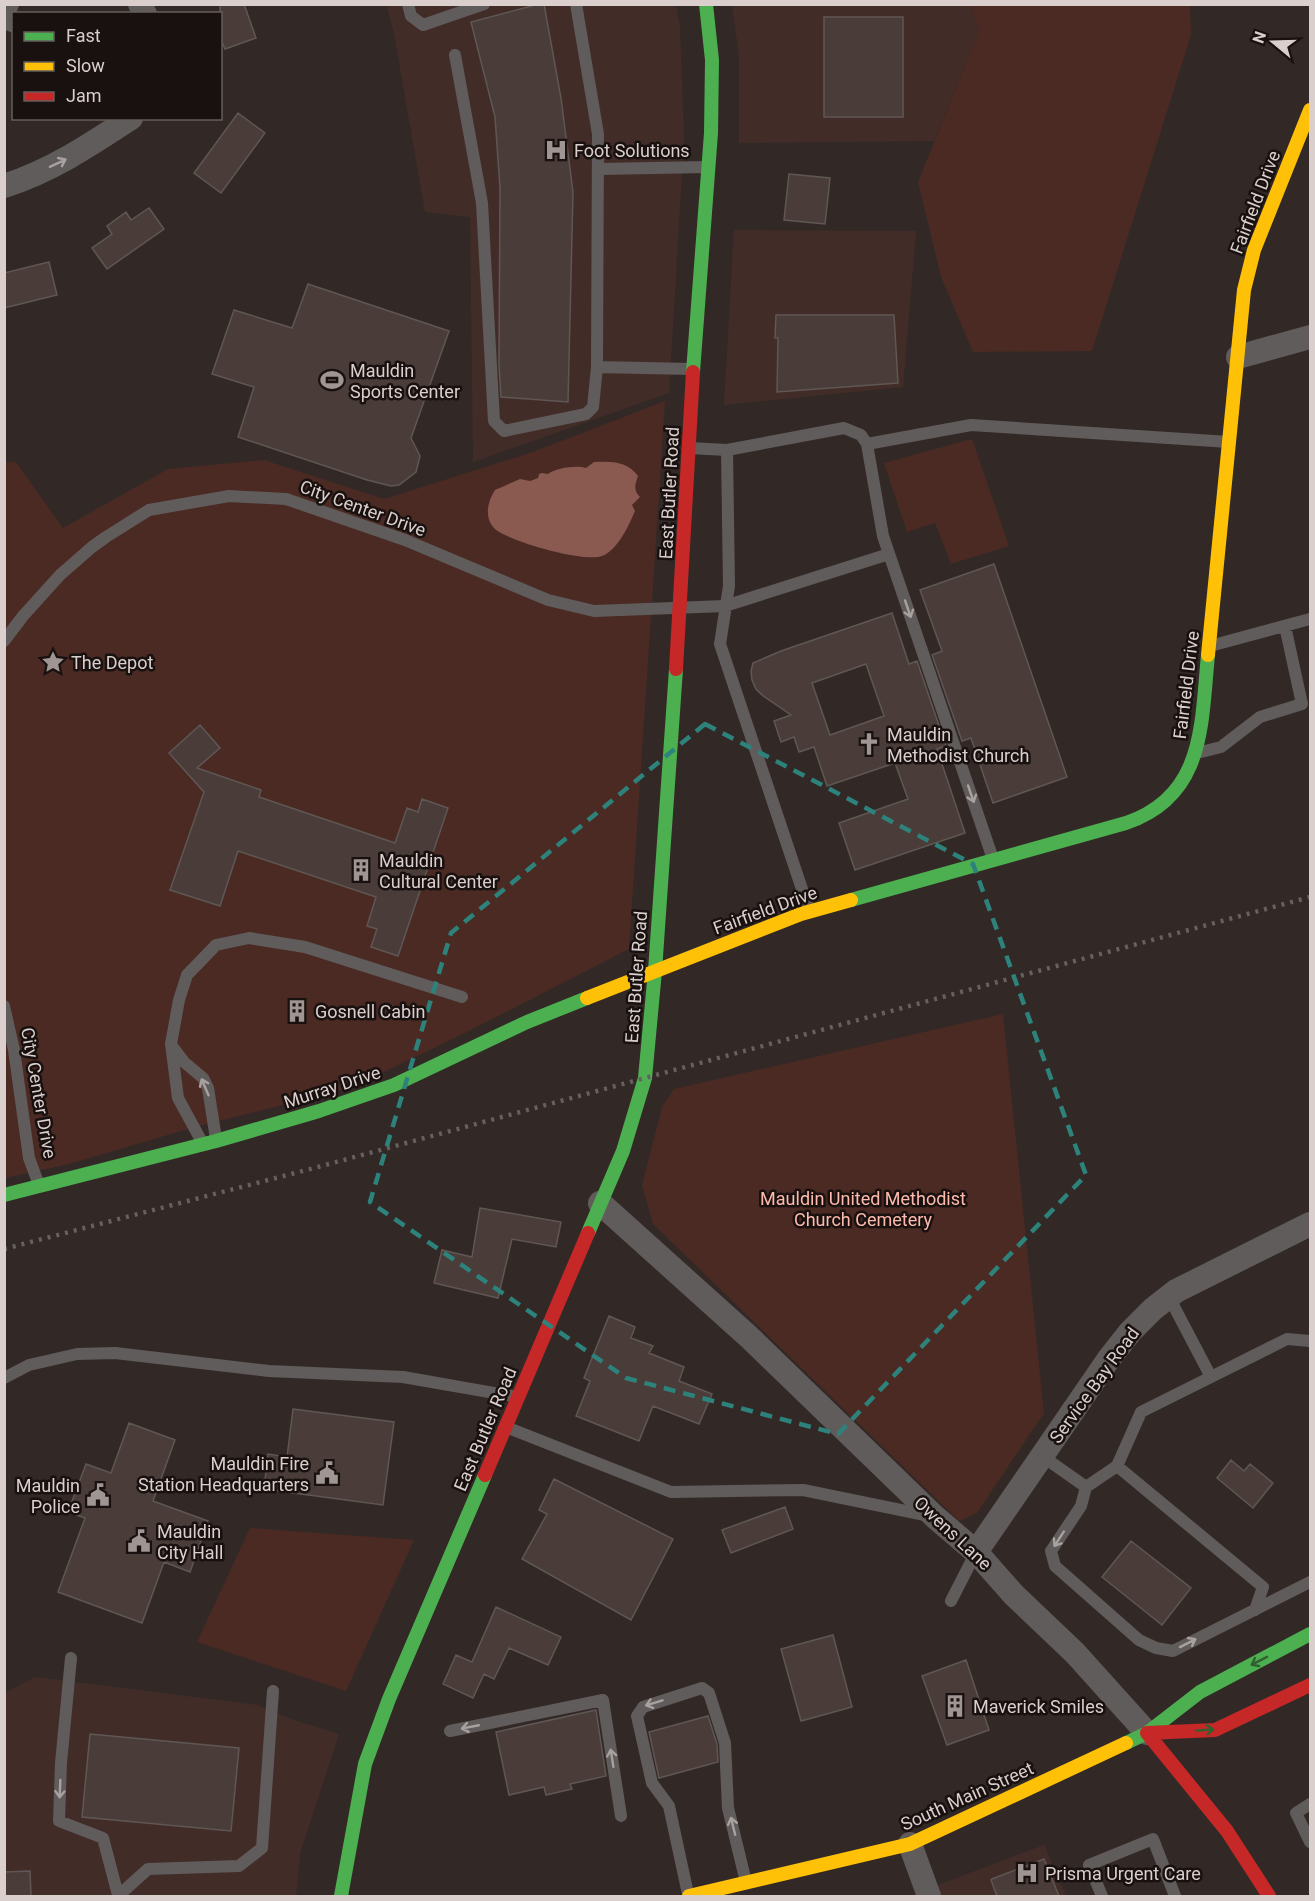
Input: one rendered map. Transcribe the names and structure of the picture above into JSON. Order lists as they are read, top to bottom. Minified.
{"streets":{"main road":["Fairfield Drive","East Butler Road","Murray Drive","Owens Lane","South Main Street"],"street":["Service Bay Road"],"lane":["City Center Drive"]},"crossings":[["Fairfield Drive","East Butler Road"],["Fairfield Drive","Murray Drive"],["East Butler Road","City Center Drive"],["East Butler Road","Murray Drive"],["East Butler Road","Owens Lane"],["City Center Drive","Murray Drive"],["Service Bay Road","Owens Lane"],["Owens Lane","South Main Street"]],"parks":["Mauldin United Methodist Church Cemetery"],"places":{"hospital":["Foot Solutions","Prisma Urgent Care"],"sports":["Mauldin Sports Center"],"place":["The Depot"],"church":["Mauldin Methodist Church"],"building":["Mauldin Cultural Center","Gosnell Cabin","Maverick Smiles"],"public building":["Mauldin Fire Station Headquarters","Mauldin Police","Mauldin City Hall"]},"legend":["Fast","Slow","Jam"],"north":"left"}
